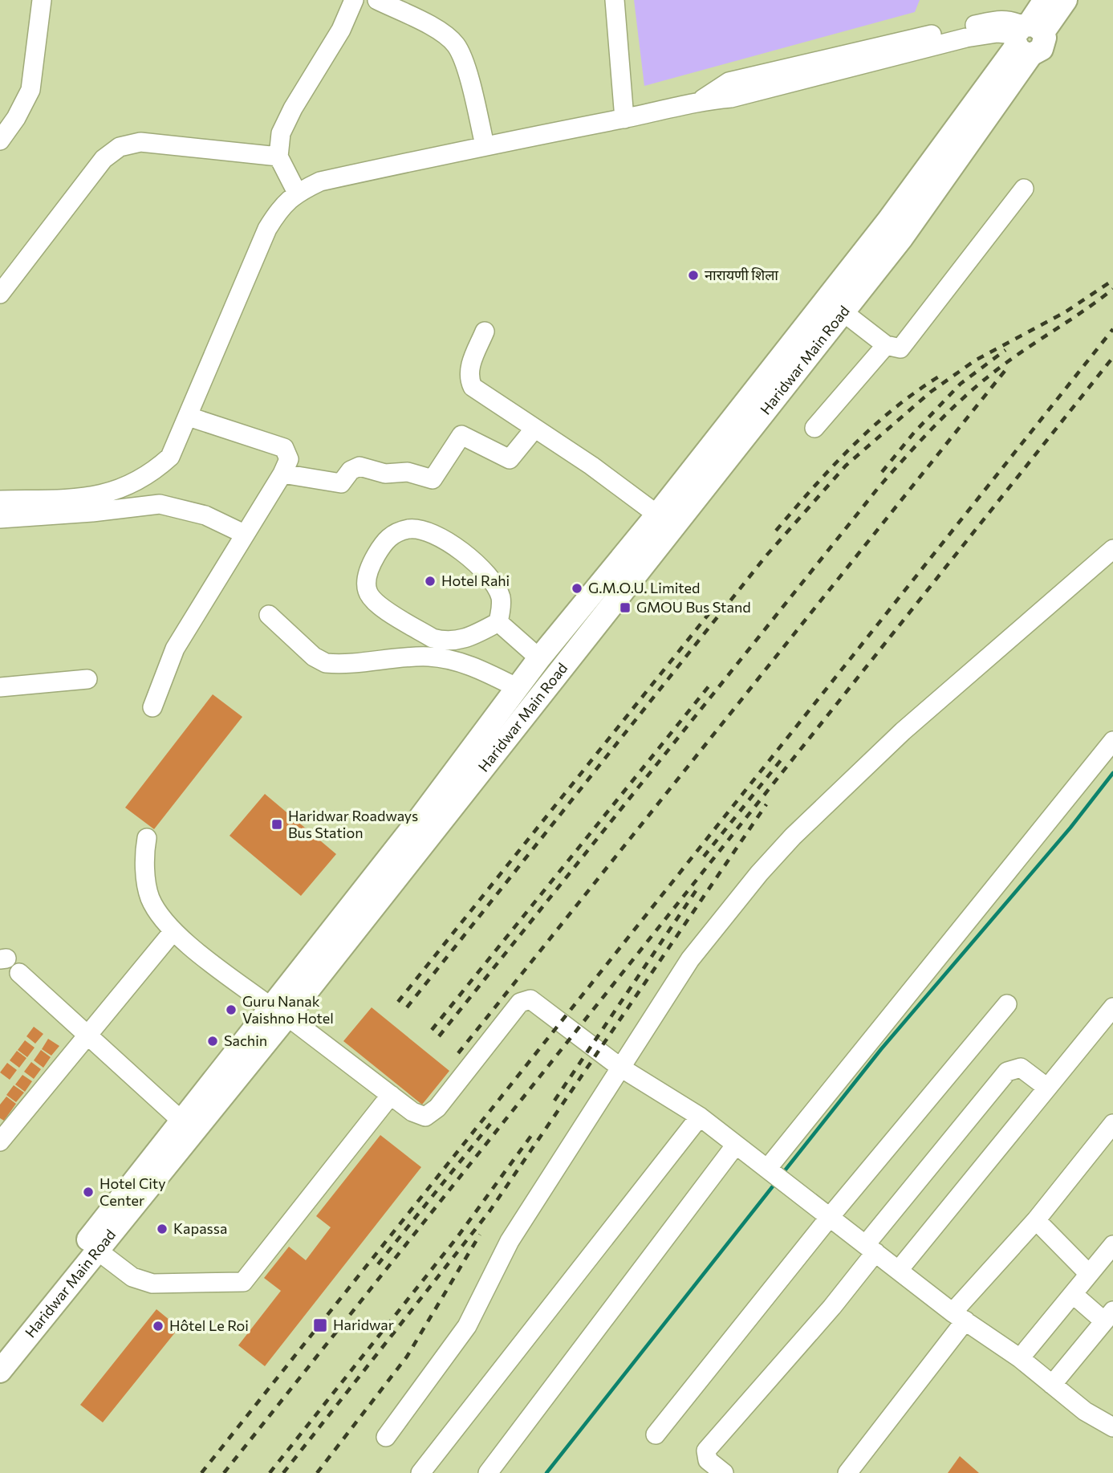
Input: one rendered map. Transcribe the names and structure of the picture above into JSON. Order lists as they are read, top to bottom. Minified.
{"streets":{"main road":["Haridwar Main Road"]},"places":{"other":["नारायणी शिला","Hotel Rahi","G.M.O.U. Limited","Guru Nanak Vaishno Hotel","Sachin","Hotel City Center","Kapassa","Hôtel Le Roi"],"transit":["GMOU Bus Stand","Haridwar Roadways Bus Station","Haridwar"]}}
